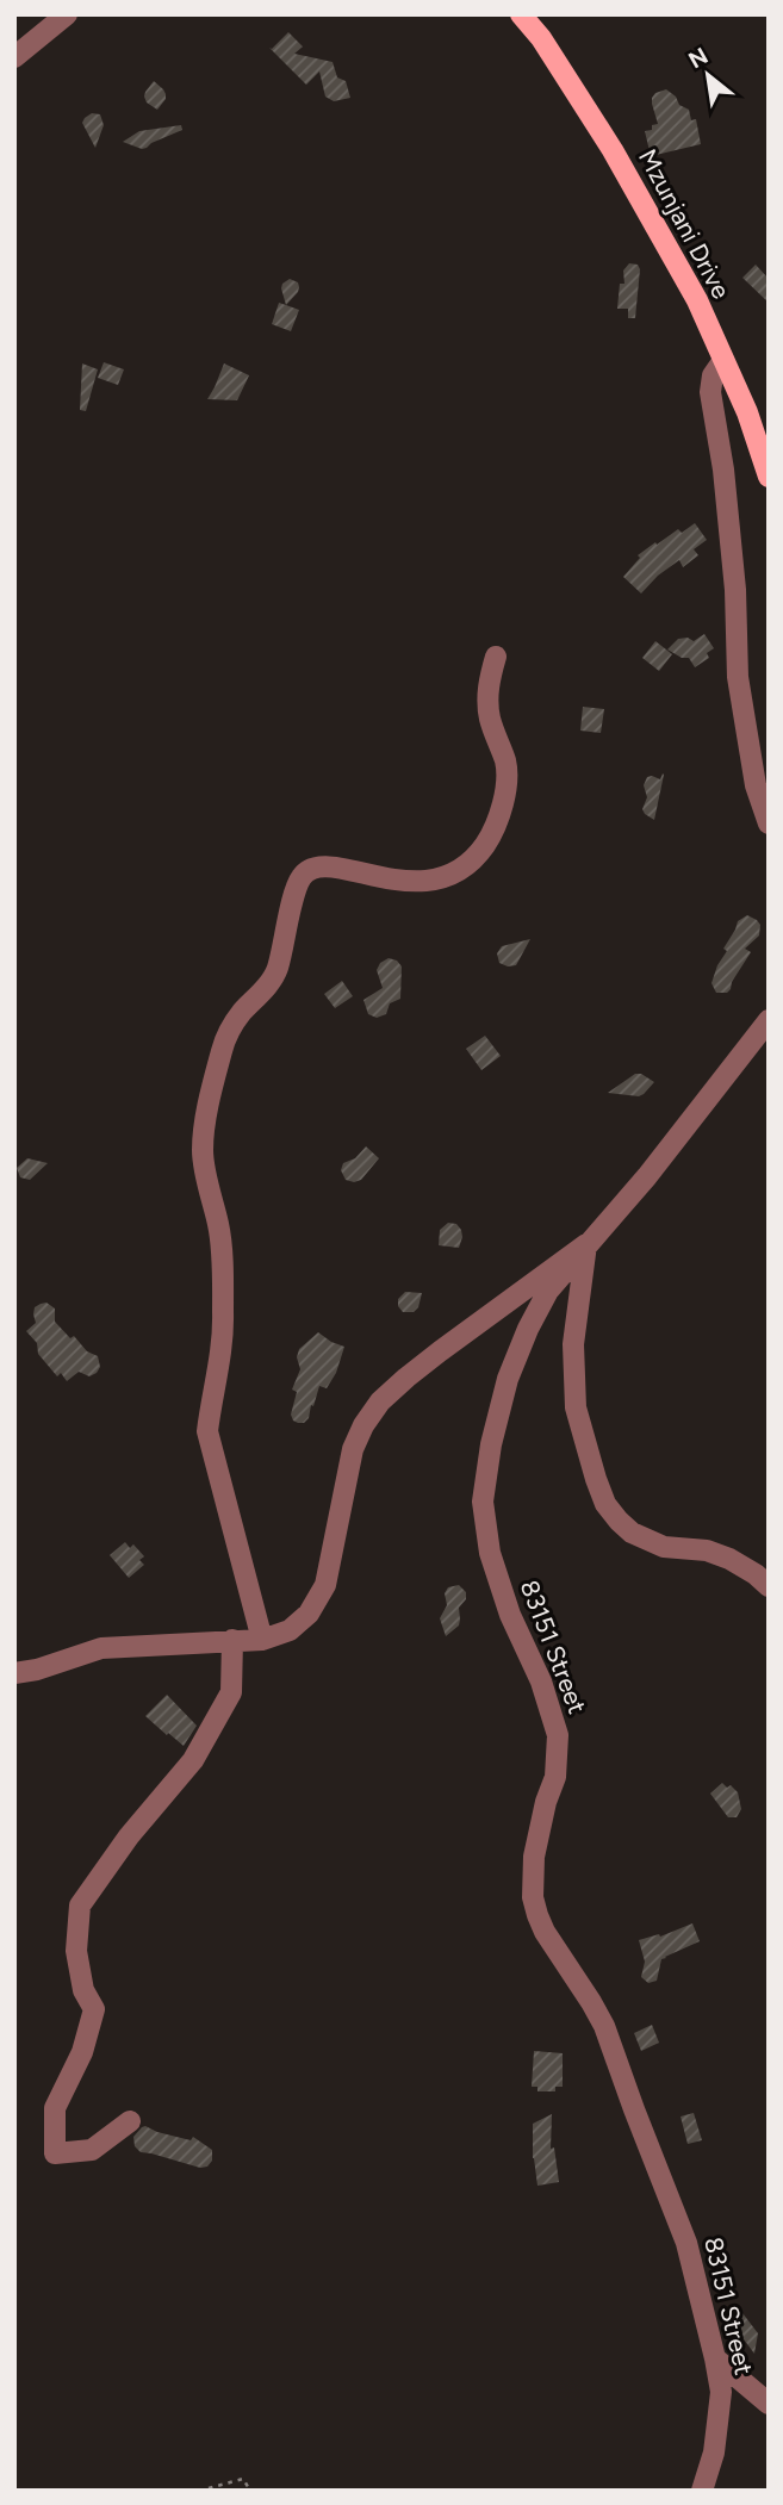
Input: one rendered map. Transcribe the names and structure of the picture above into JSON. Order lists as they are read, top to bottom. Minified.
{"streets":{"main road":["Mzunjani Drive"],"street":["83151 Street"]},"north":"top left"}
